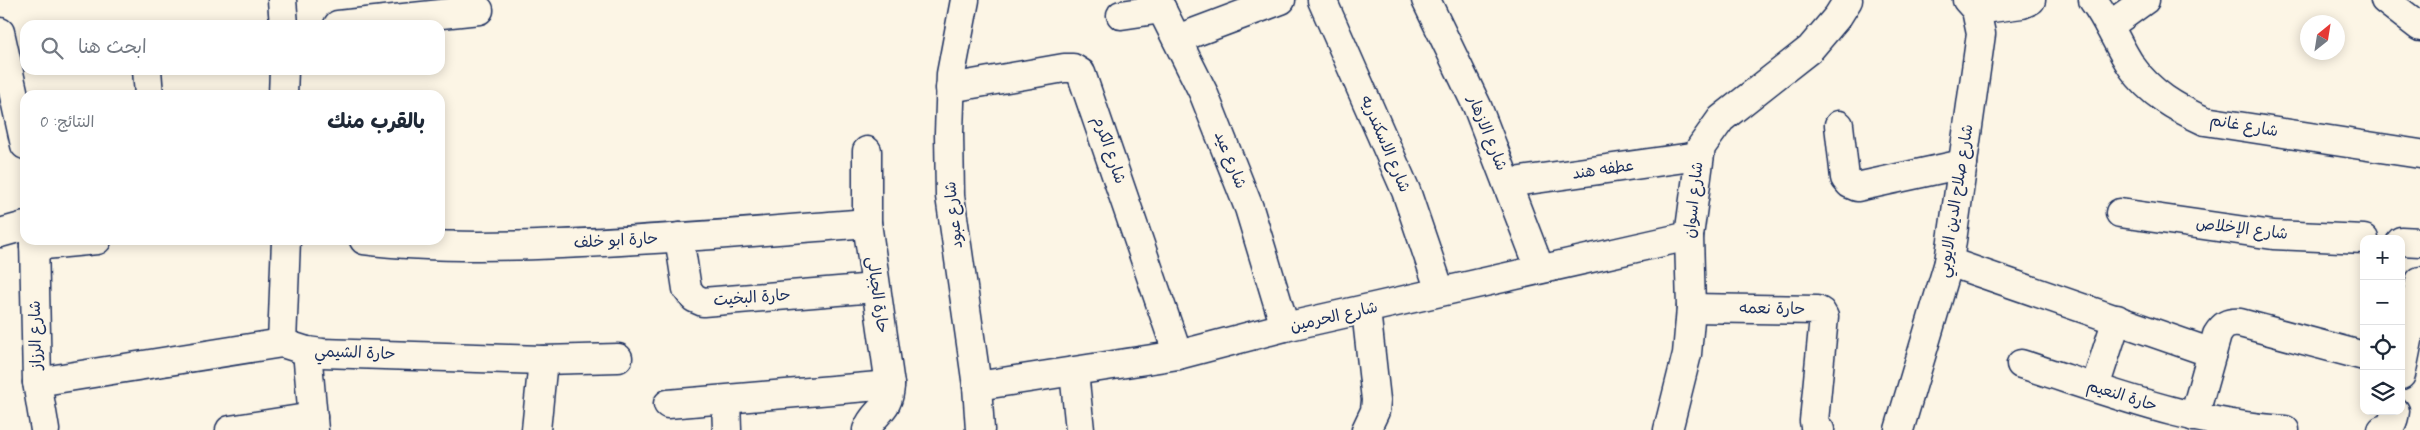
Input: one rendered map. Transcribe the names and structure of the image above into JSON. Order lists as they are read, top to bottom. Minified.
{"streets":{"street":["شارع غانم","شارع الازهار","شارع الاسكندريه","شارع الكرم","شارع عيد","عطفه هند","شارع اسوان","شارع صلاح الدين الايوبي","شارع عبود","شارع الإخلاص","حارة ابو خلف","حارة الجبالى","حارة البخيت","حارة نعمه","شارع الحرمين","شارع الرزاز","حارة الشيمي","حارة النعيم"]},"crossings":[["شارع الازهار","عطفه هند"],["شارع الازهار","شارع الحرمين"],["شارع الاسكندريه","شارع الحرمين"],["شارع الكرم","شارع عبود"],["شارع الكرم","شارع الحرمين"],["شارع عيد","شارع الحرمين"],["عطفه هند","شارع اسوان"],["شارع اسوان","حارة نعمه"],["شارع اسوان","شارع الحرمين"],["شارع عبود","شارع الحرمين"],["حارة ابو خلف","حارة الجبالى"],["حارة ابو خلف","حارة البخيت"],["حارة الجبالى","حارة البخيت"],["شارع الرزاز","حارة الشيمي"]],"north":"top right","page":{"search":"ابحث هنا","heading":["بالقرب منك","النتائج: 0"],"map_buttons":["+","−"]}}
